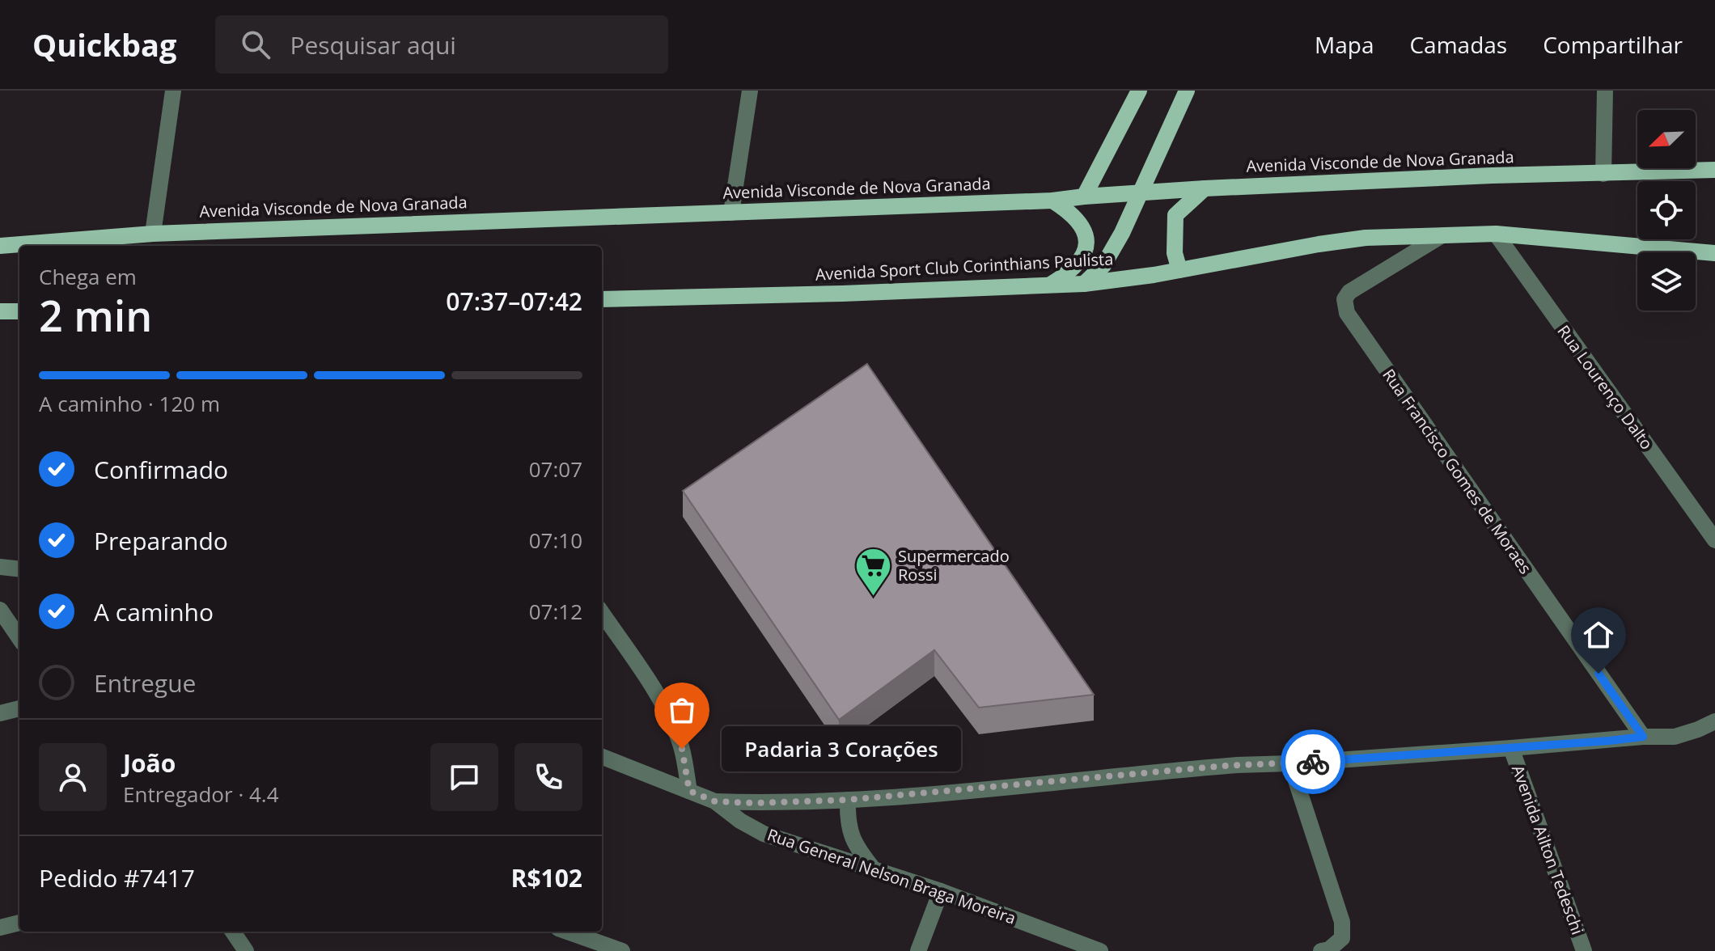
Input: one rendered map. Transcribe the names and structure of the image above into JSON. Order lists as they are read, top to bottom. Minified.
{"streets":{"main road":["Avenida Visconde de Nova Granada","Avenida Sport Club Corinthians Paulista"],"street":["Rua Lourenço Dalto","Rua Francisco Gomes de Moraes","Avenida Ailton Tedeschi","Rua General Nelson Braga Moreira"]},"crossings":[["Avenida Sport Club Corinthians Paulista","Rua Lourenço Dalto"],["Avenida Sport Club Corinthians Paulista","Rua Francisco Gomes de Moraes"]],"places":{"supermarket":["Supermercado Rossi"],"other":["Padaria 3 Corações"]},"north":"bottom left","page":{"header":"Quickbag","search":"Pesquisar aqui","nav":["Mapa","Camadas","Compartilhar"],"heading":["2 min","Chega em","07:37–07:42"],"panel":["João","Entregador · 4.4","Pedido #7417","R$102"],"bar":"A caminho · 120 m","list":[["Confirmado","07:07"],["Preparando","07:10"],["A caminho","07:12"],"Entregue"],"bubble":"Padaria 3 Corações"}}
